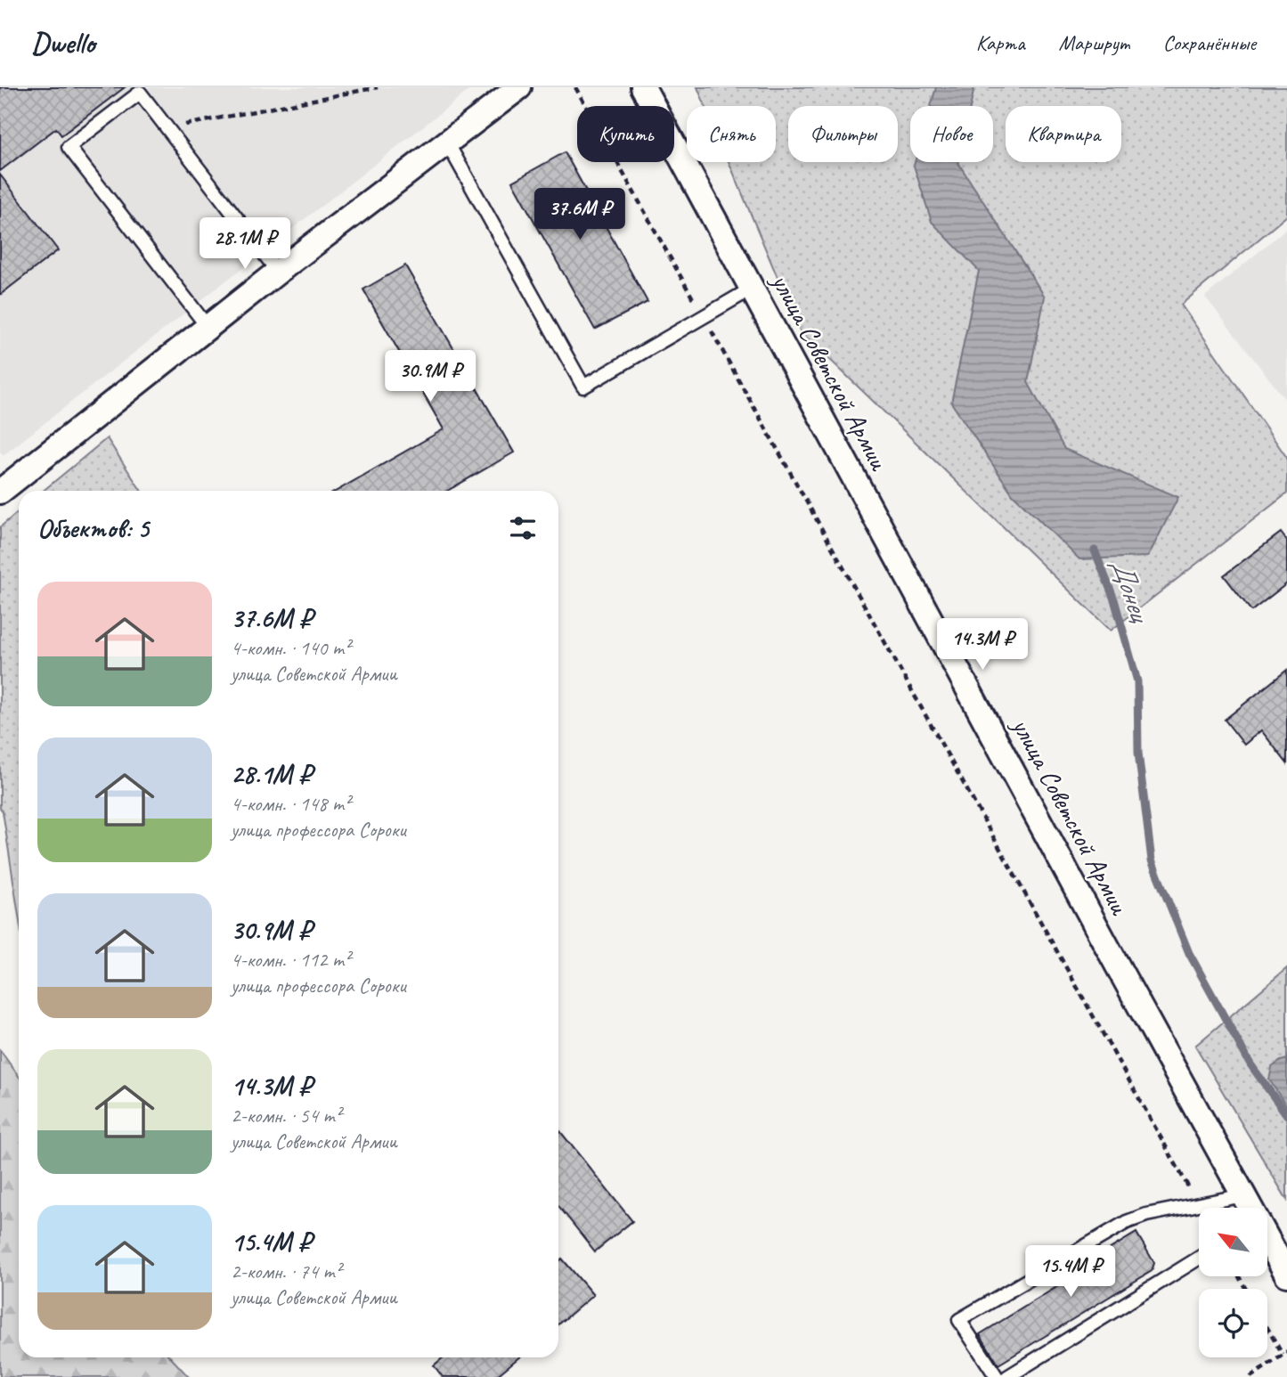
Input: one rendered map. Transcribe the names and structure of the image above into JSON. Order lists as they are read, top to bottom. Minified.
{"streets":{"street":["улица Советской Армии"]},"water":["Донец"],"north":"top left","page":{"header":"Dwello","nav":["Карта","Маршрут","Сохранённые"],"chip":["Купить","Снять","Фильтры","Новое","Квартира"],"price":["37.6M ₽","28.1M ₽","30.9M ₽","14.3M ₽","15.4M ₽"],"heading":"Объектов: 5","list":[{"name":"37.6M ₽","note":"4-комн. · 140 m² · улица Советской Армии"},{"name":"28.1M ₽","note":"4-комн. · 148 m² · улица профессора Сороки"},{"name":"30.9M ₽","note":"4-комн. · 112 m² · улица профессора Сороки"},{"name":"14.3M ₽","note":"2-комн. · 54 m² · улица Советской Армии"},{"name":"15.4M ₽","note":"2-комн. · 74 m² · улица Советской Армии"}]}}
